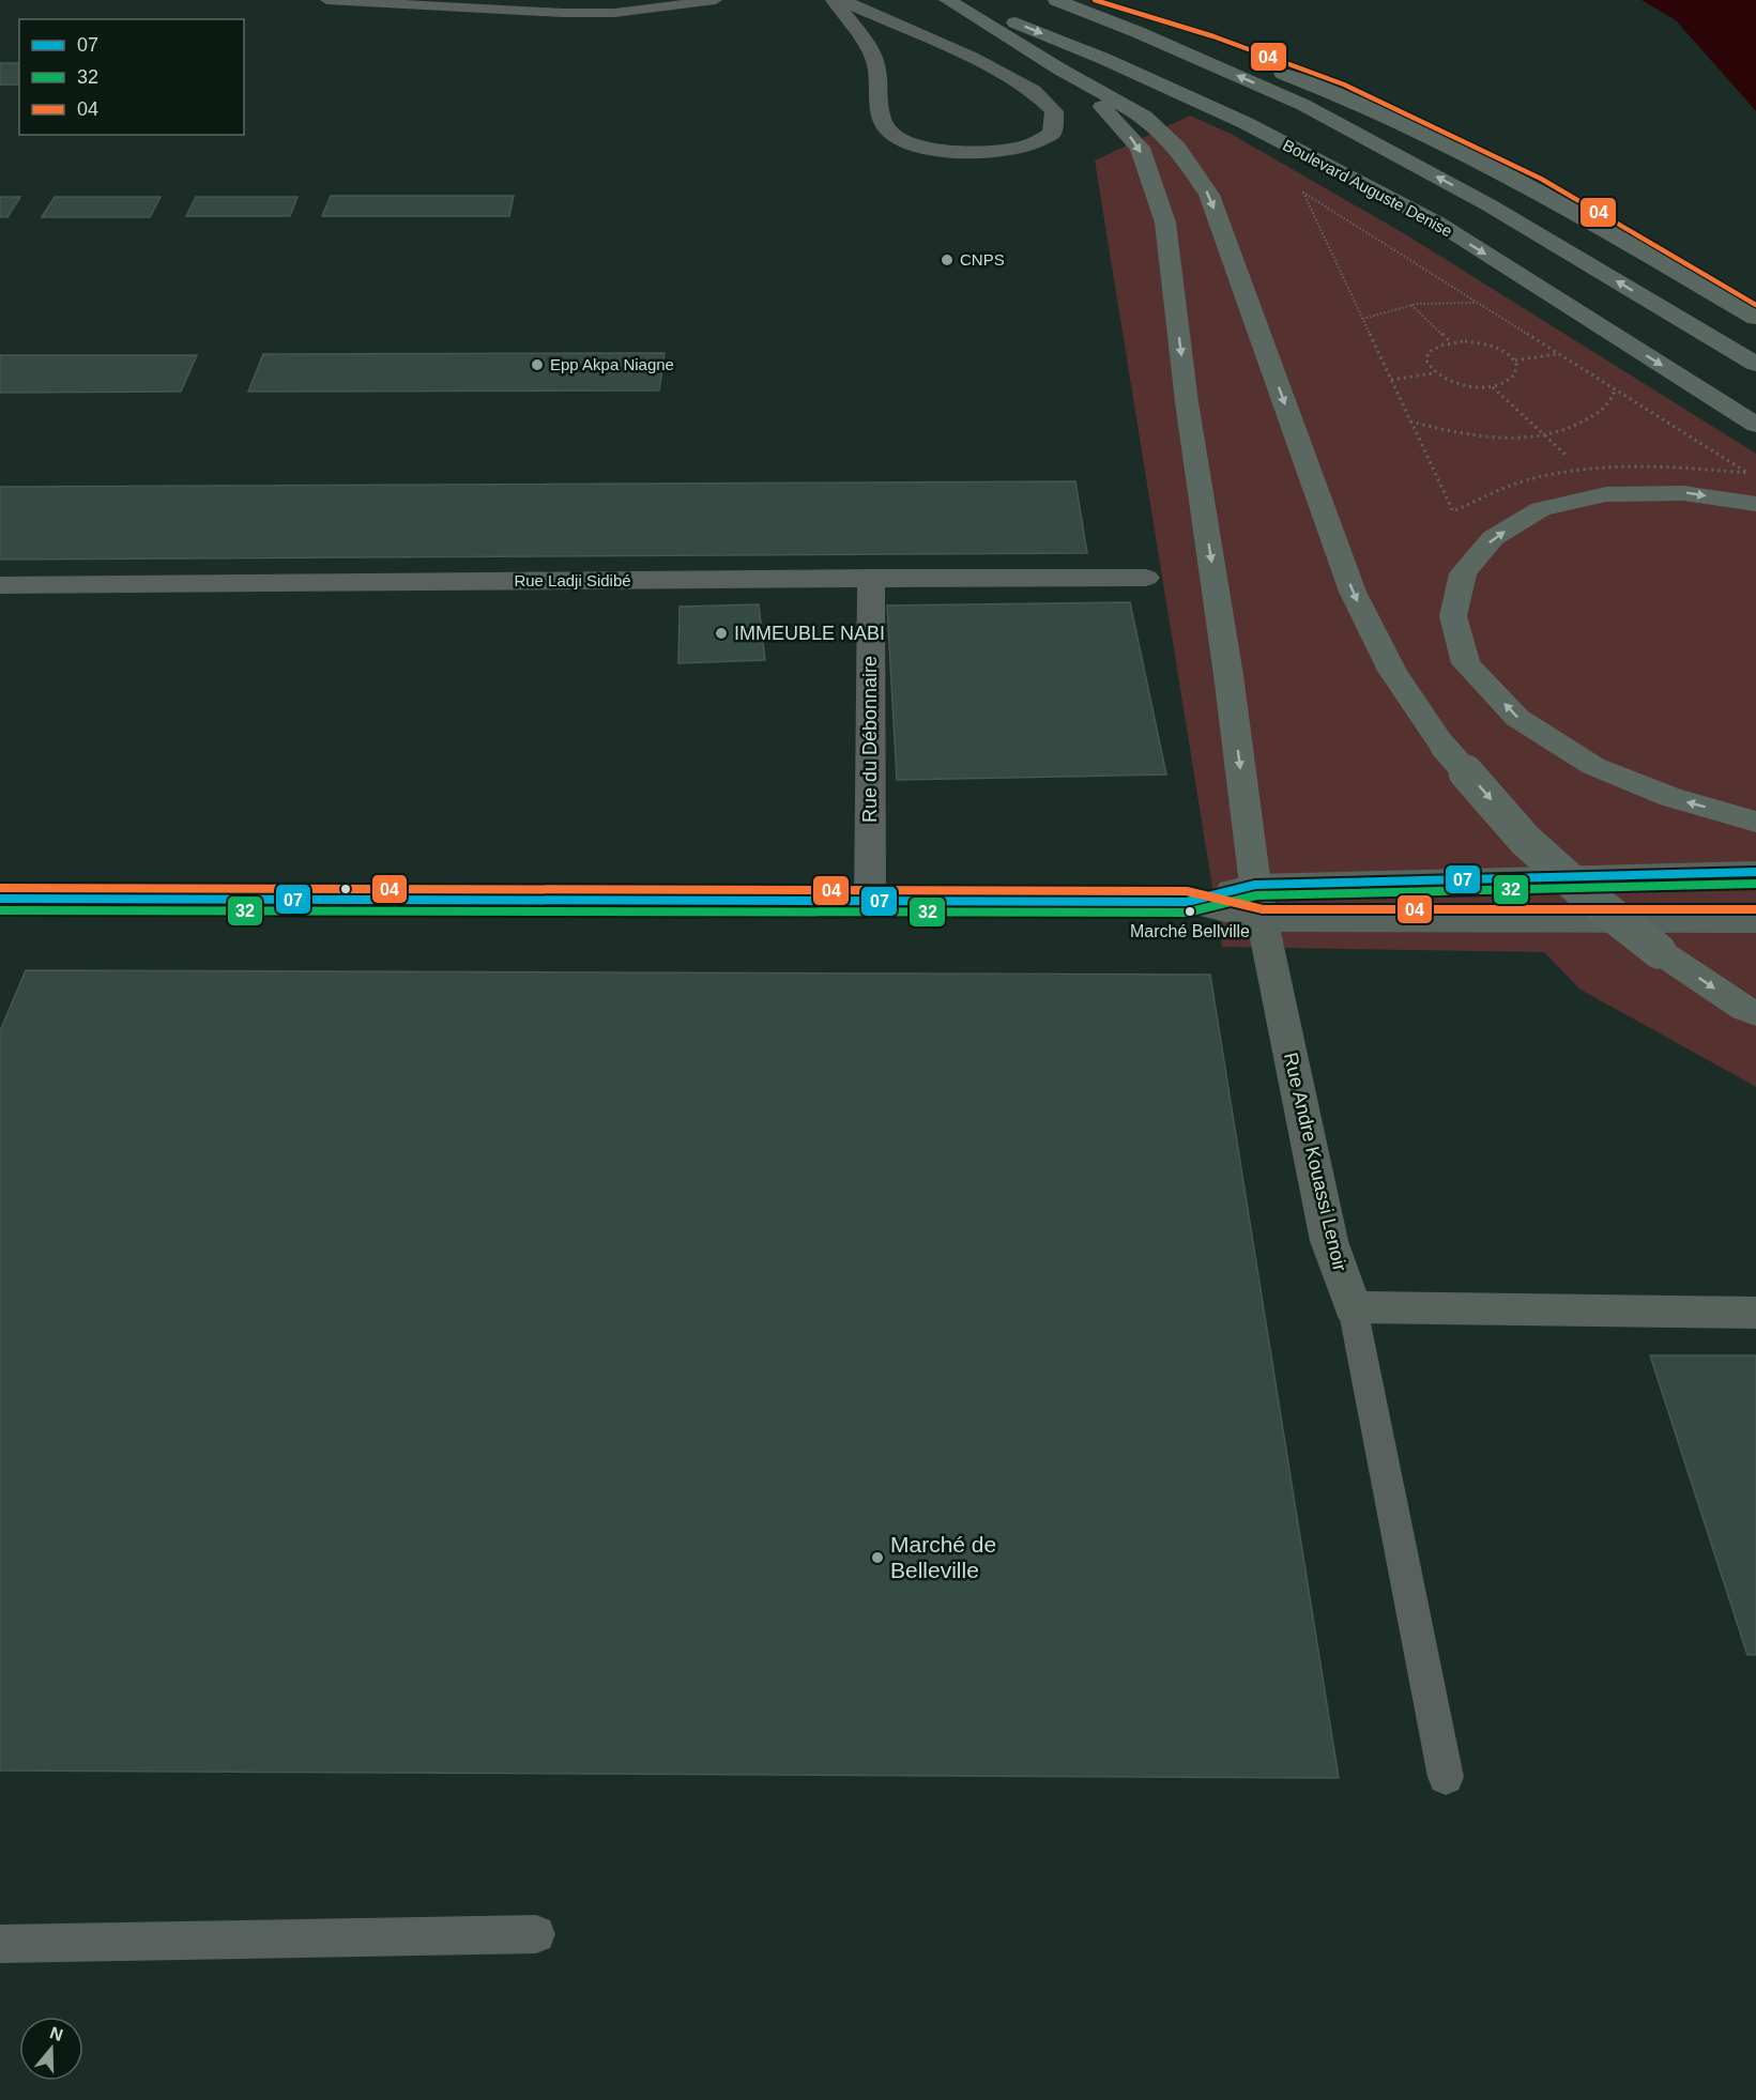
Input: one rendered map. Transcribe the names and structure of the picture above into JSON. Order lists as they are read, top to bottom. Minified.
{"streets":{"highway":["Boulevard Auguste Denise"],"street":["Rue Ladji Sidibé","Rue du Débonnaire","Rue Andre Kouassi Lenoir"]},"crossings":[["Rue Ladji Sidibé","Rue du Débonnaire"]],"places":["CNPS","Epp Akpa Niagne","IMMEUBLE NABI","Marché Bellville","Marché de Belleville"],"lines":["transit line 04","transit line 07","transit line 32"],"legend":["07","32","04"],"north":"top"}
